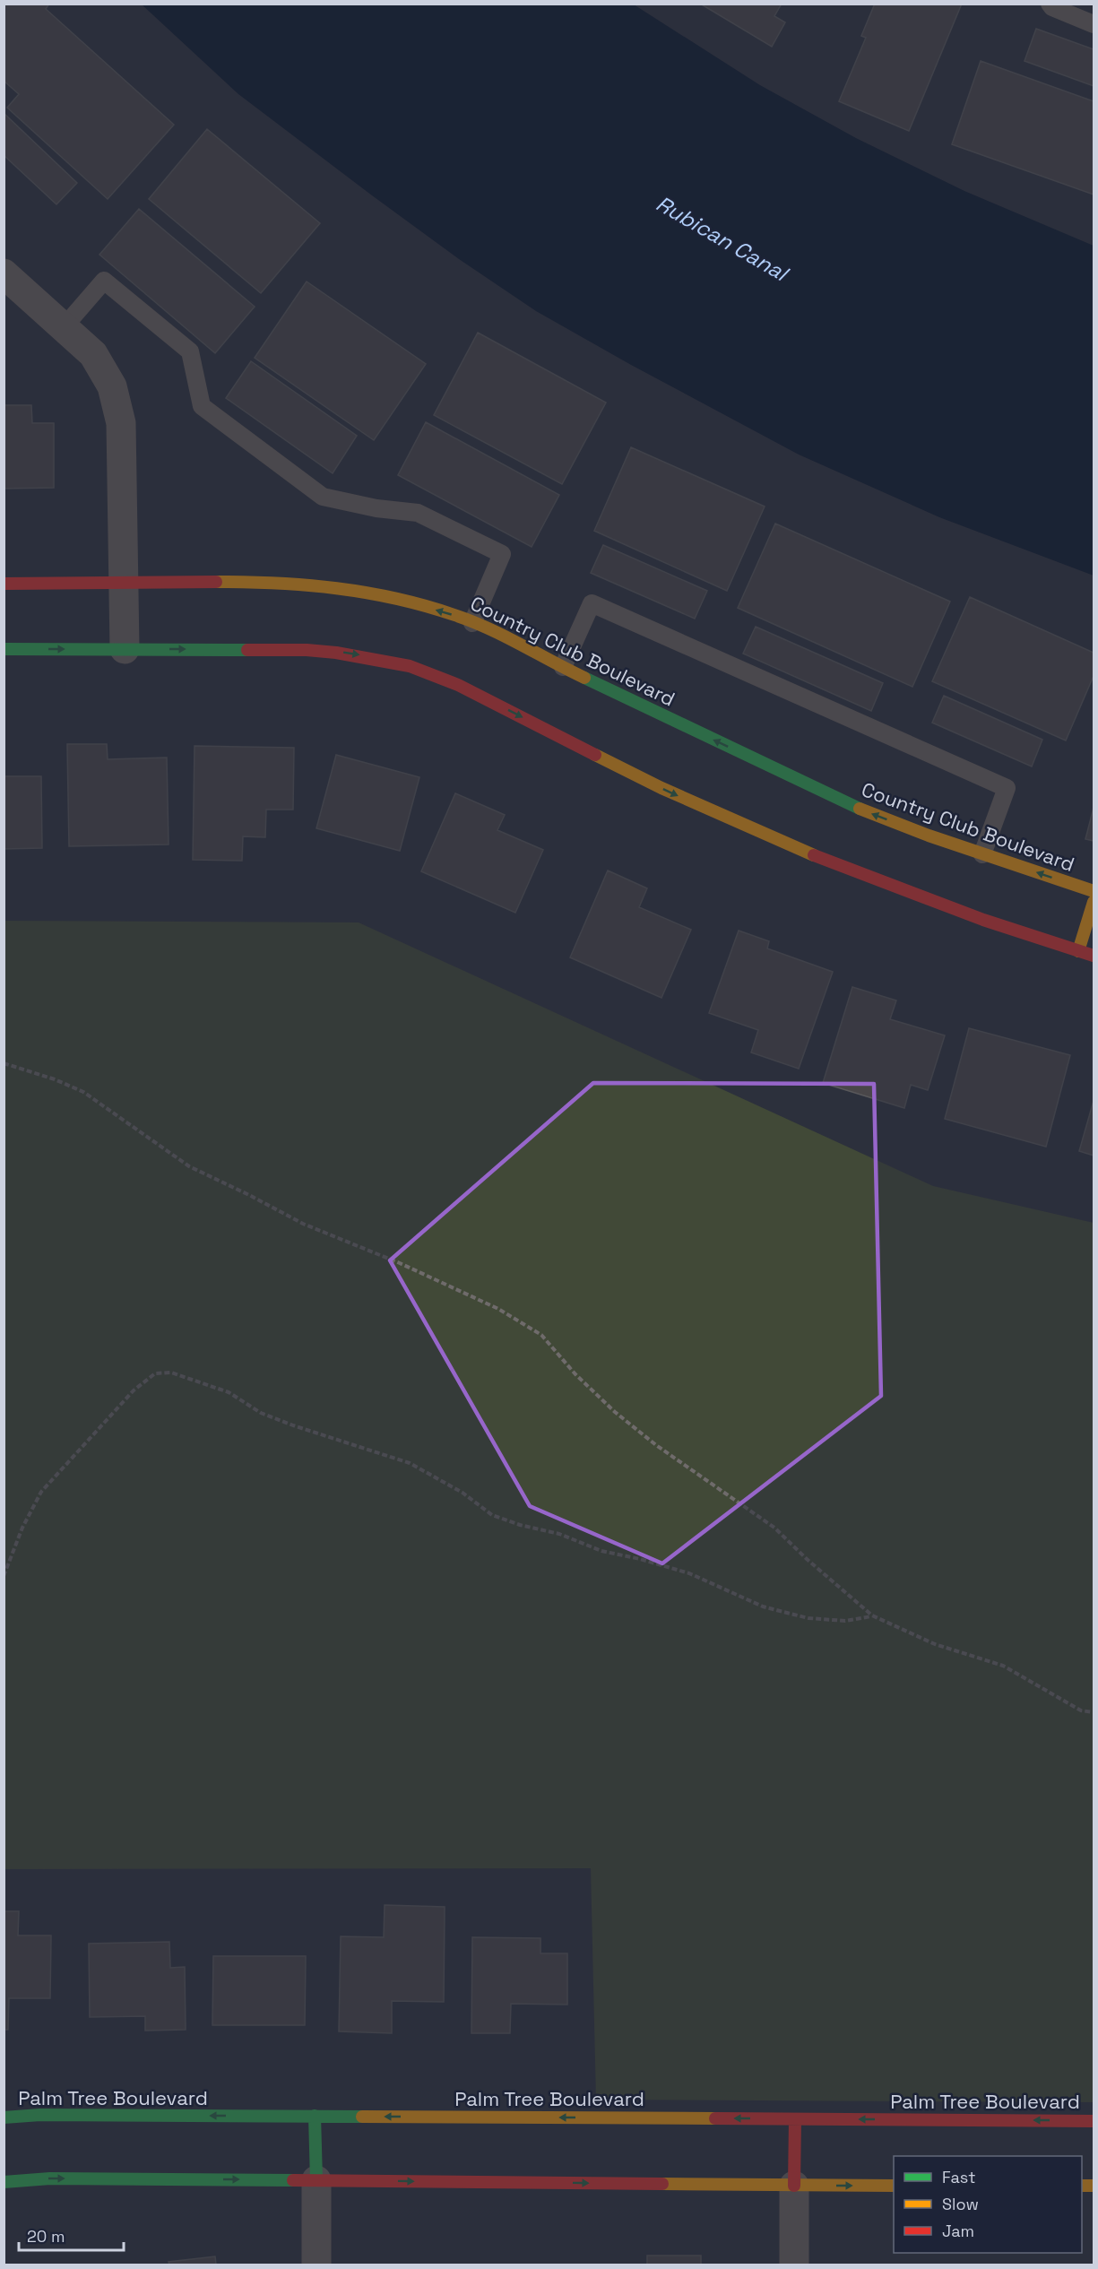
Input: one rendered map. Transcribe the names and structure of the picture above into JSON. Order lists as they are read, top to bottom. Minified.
{"streets":{"main road":["Country Club Boulevard","Palm Tree Boulevard"]},"water":["Rubican Canal"],"legend":["Fast","Slow","Jam"],"scale_bar":"20 m"}
